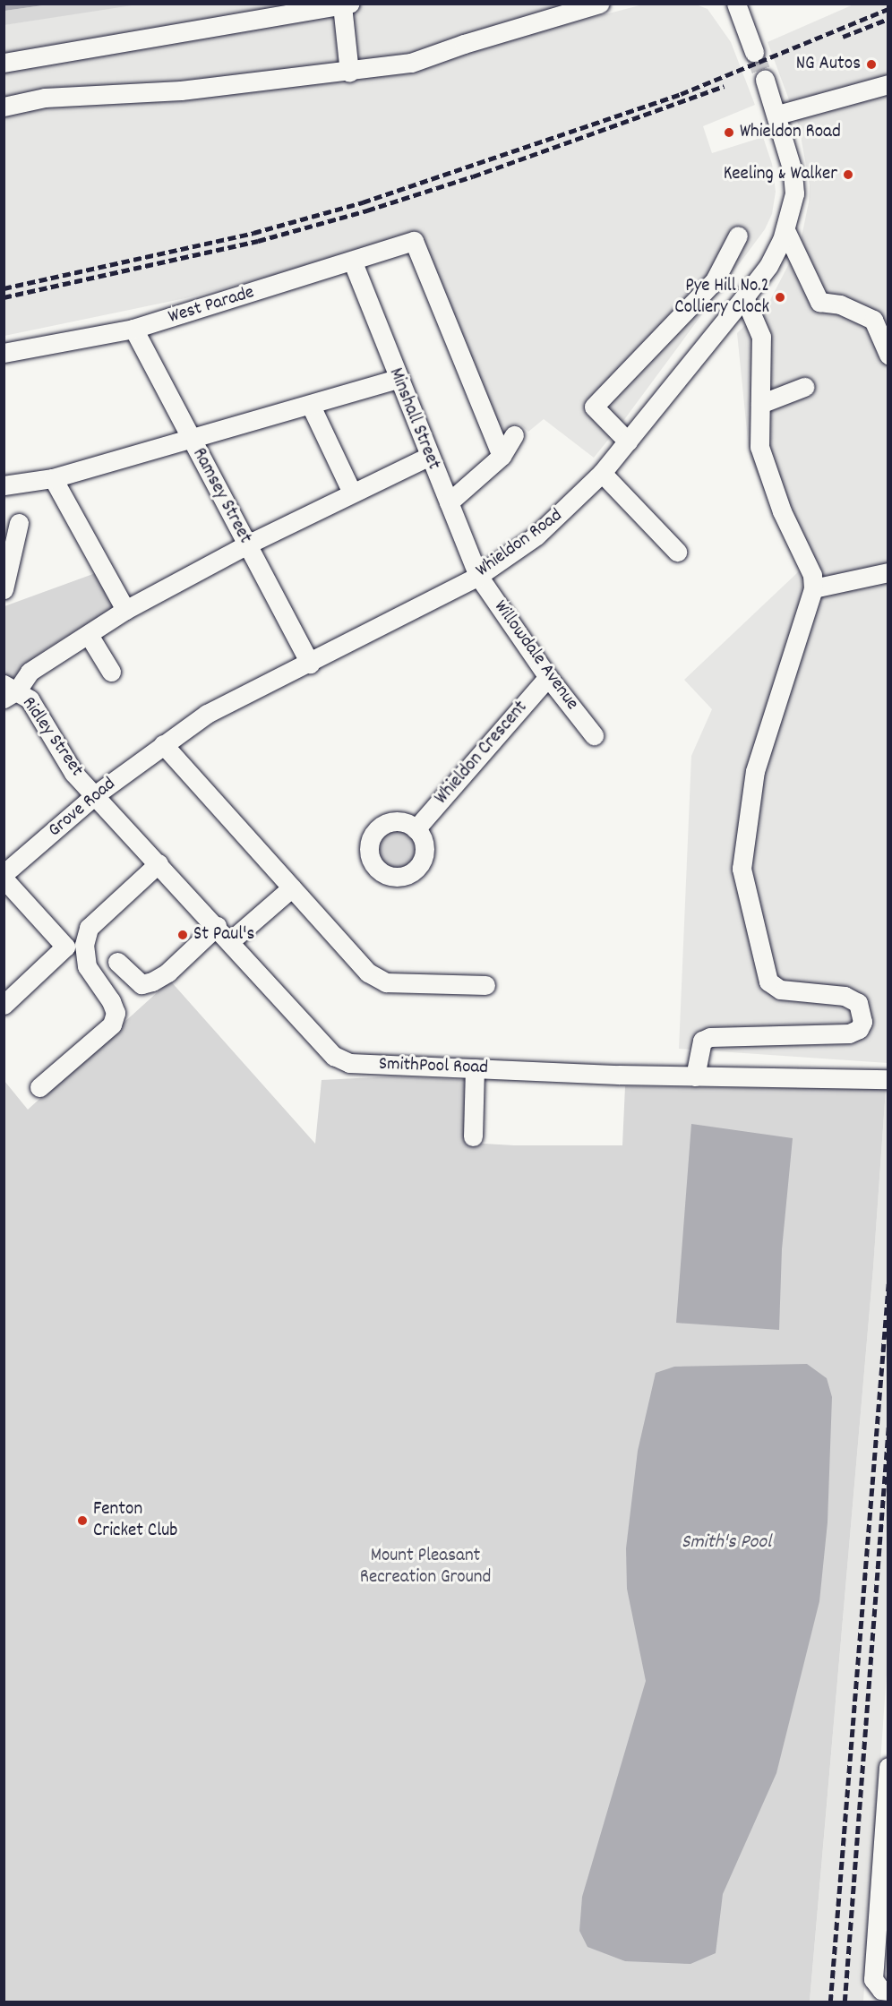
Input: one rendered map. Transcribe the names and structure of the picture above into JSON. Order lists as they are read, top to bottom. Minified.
{"streets":{"street":["West Parade","Minshall Street","Ramsey Street","Whieldon Road","Willowdale Avenue","Ridley Street","Whieldon Crescent","Grove Road","SmithPool Road"]},"crossings":[["West Parade","Minshall Street"],["West Parade","Ramsey Street"],["Minshall Street","Whieldon Road"],["Minshall Street","Willowdale Avenue"],["Ramsey Street","Whieldon Road"],["Whieldon Road","Willowdale Avenue"],["Whieldon Road","Grove Road"],["Willowdale Avenue","Whieldon Crescent"],["Ridley Street","Grove Road"],["Ridley Street","SmithPool Road"],["Grove Road","SmithPool Road"]],"water":["Smith's Pool"],"parks":["Mount Pleasant Recreation Ground"],"places":["NG Autos","Whieldon Road","Keeling & Walker","Pye Hill No.2 Colliery Clock","St Paul's","Fenton Cricket Club"]}
